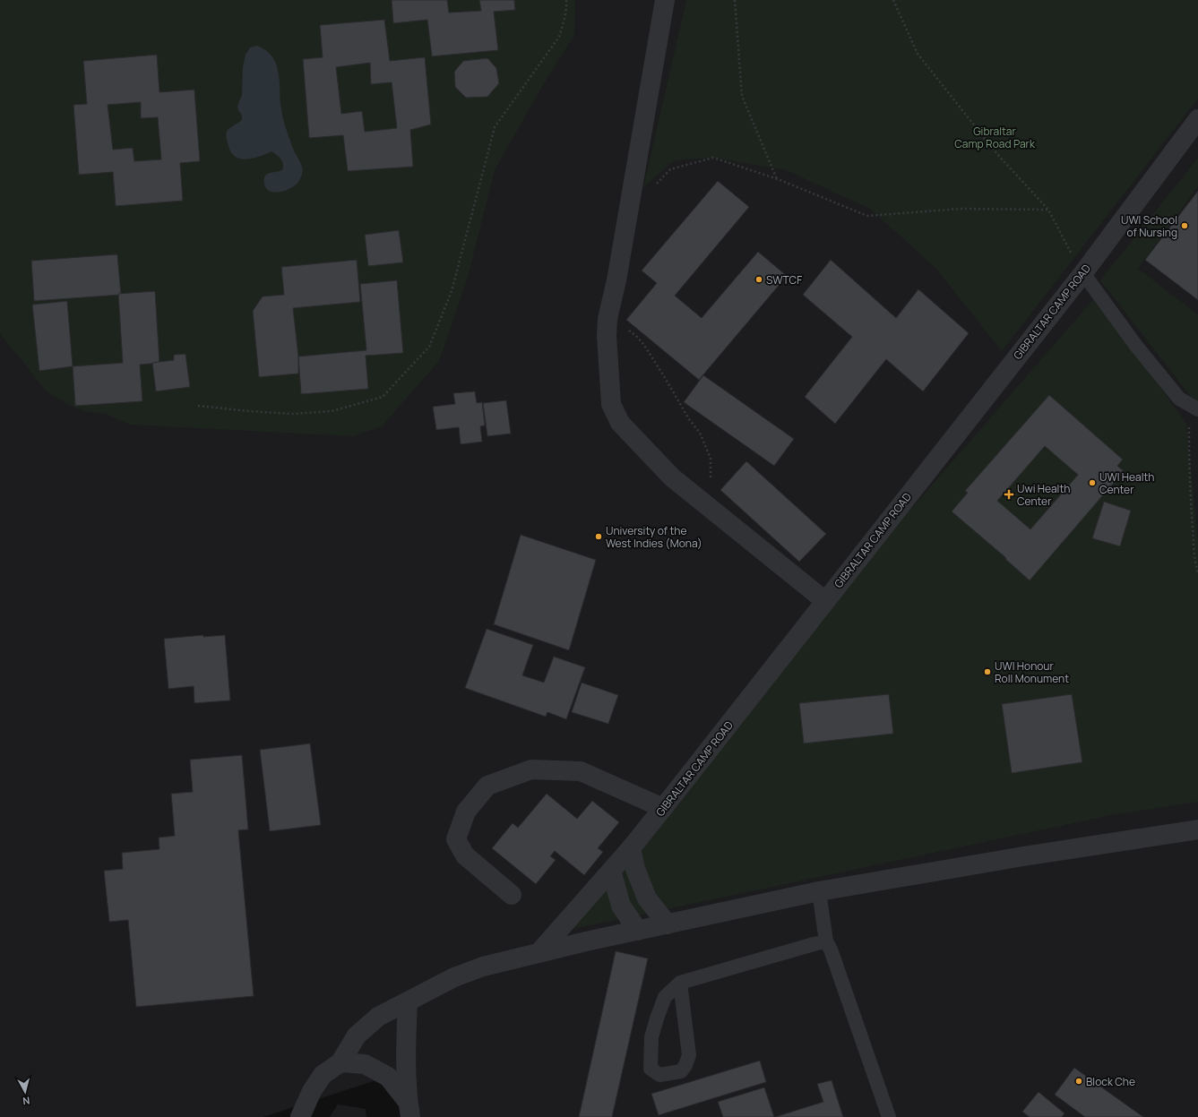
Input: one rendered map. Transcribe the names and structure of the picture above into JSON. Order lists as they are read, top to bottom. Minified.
{"streets":{"street":["GIBRALTAR CAMP ROAD"]},"parks":["Gibraltar Camp Road Park"],"places":{"other":["UWI School of Nursing","SWTCF","UWI Health Center","University of the West Indies (Mona)","UWI Honour Roll Monument","Block Che"],"health":["Uwi Health Center"]},"north":"bottom"}
